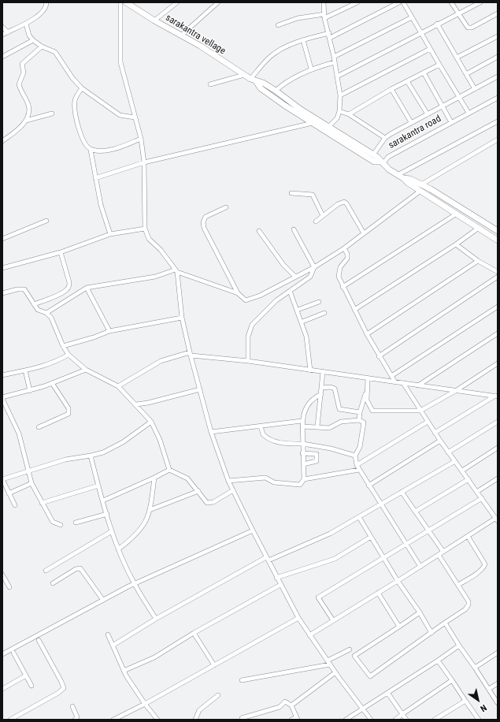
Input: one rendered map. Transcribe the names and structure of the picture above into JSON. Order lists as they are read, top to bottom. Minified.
{"streets":{"street":["sarakantra vellage","sarakantra road"]},"crossings":[["sarakantra vellage","sarakantra road"]],"north":"bottom right"}
